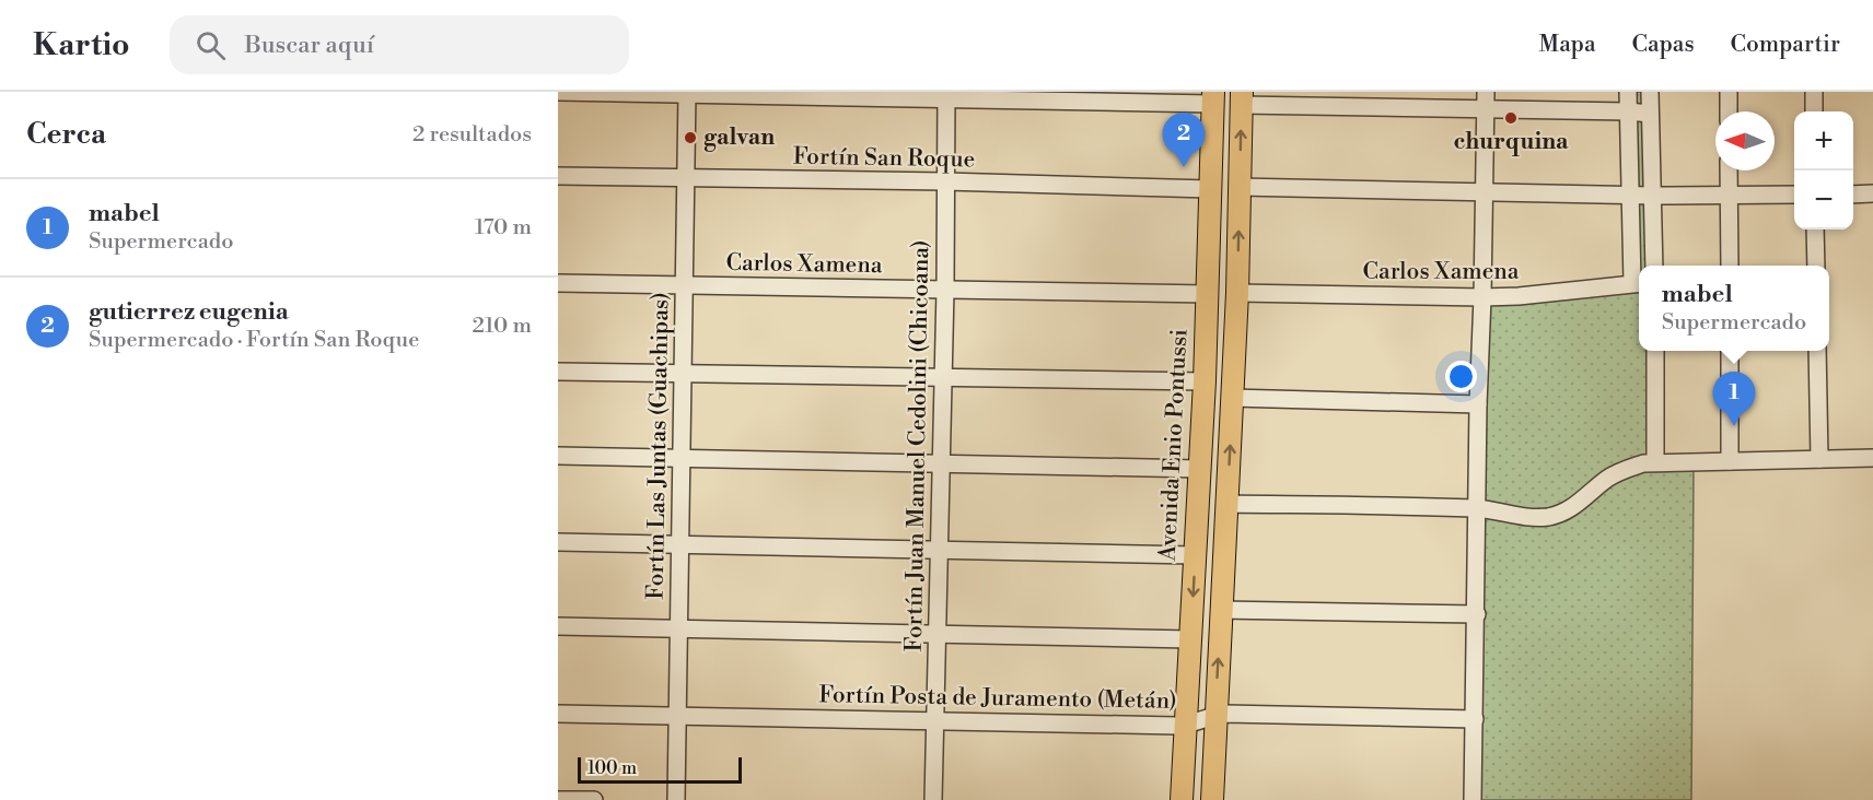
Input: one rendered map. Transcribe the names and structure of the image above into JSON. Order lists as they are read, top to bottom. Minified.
{"streets":{"main road":["Avenida Enio Pontussi"],"street":["Fortín San Roque","Carlos Xamena","Fortín Las Juntas (Guachipas)","Fortín Juan Manuel Cedolini (Chicoana)","Fortín Posta de Juramento (Metán)"]},"crossings":[["Fortín San Roque","Avenida Enio Pontussi"],["Fortín San Roque","Fortín Las Juntas (Guachipas)"],["Fortín San Roque","Fortín Juan Manuel Cedolini (Chicoana)"],["Carlos Xamena","Avenida Enio Pontussi"],["Carlos Xamena","Fortín Las Juntas (Guachipas)"],["Carlos Xamena","Fortín Juan Manuel Cedolini (Chicoana)"],["Avenida Enio Pontussi","Fortín Posta de Juramento (Metán)"],["Fortín Las Juntas (Guachipas)","Fortín Posta de Juramento (Metán)"],["Fortín Juan Manuel Cedolini (Chicoana)","Fortín Posta de Juramento (Metán)"]],"places":["churquina","galvan"],"scale_bar":"100 m","north":"left","page":{"header":"Kartio","search":"Buscar aquí","nav":["Mapa","Capas","Compartir"],"heading":["Cerca","2 resultados"],"map_buttons":["+","−"],"pins":["2","1"],"list":[{"mark":"1","name":"mabel","note":"Supermercado","value":"170 m"},{"mark":"2","name":"gutierrez eugenia","note":"Supermercado · Fortín San Roque","value":"210 m"}],"popup":["mabel","Supermercado"],"scale":"100 m"}}
